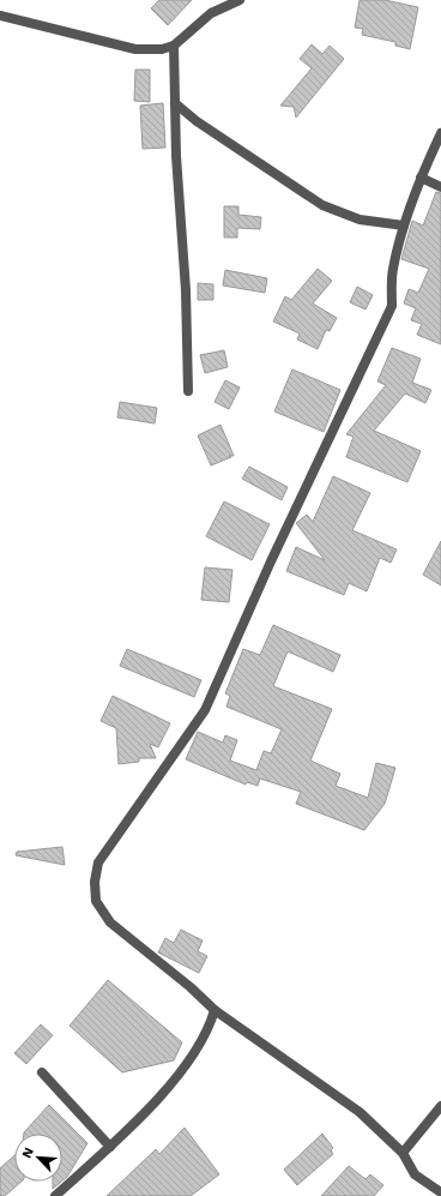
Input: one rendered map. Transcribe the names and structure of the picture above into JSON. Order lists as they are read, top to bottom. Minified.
{"north":"top left"}
